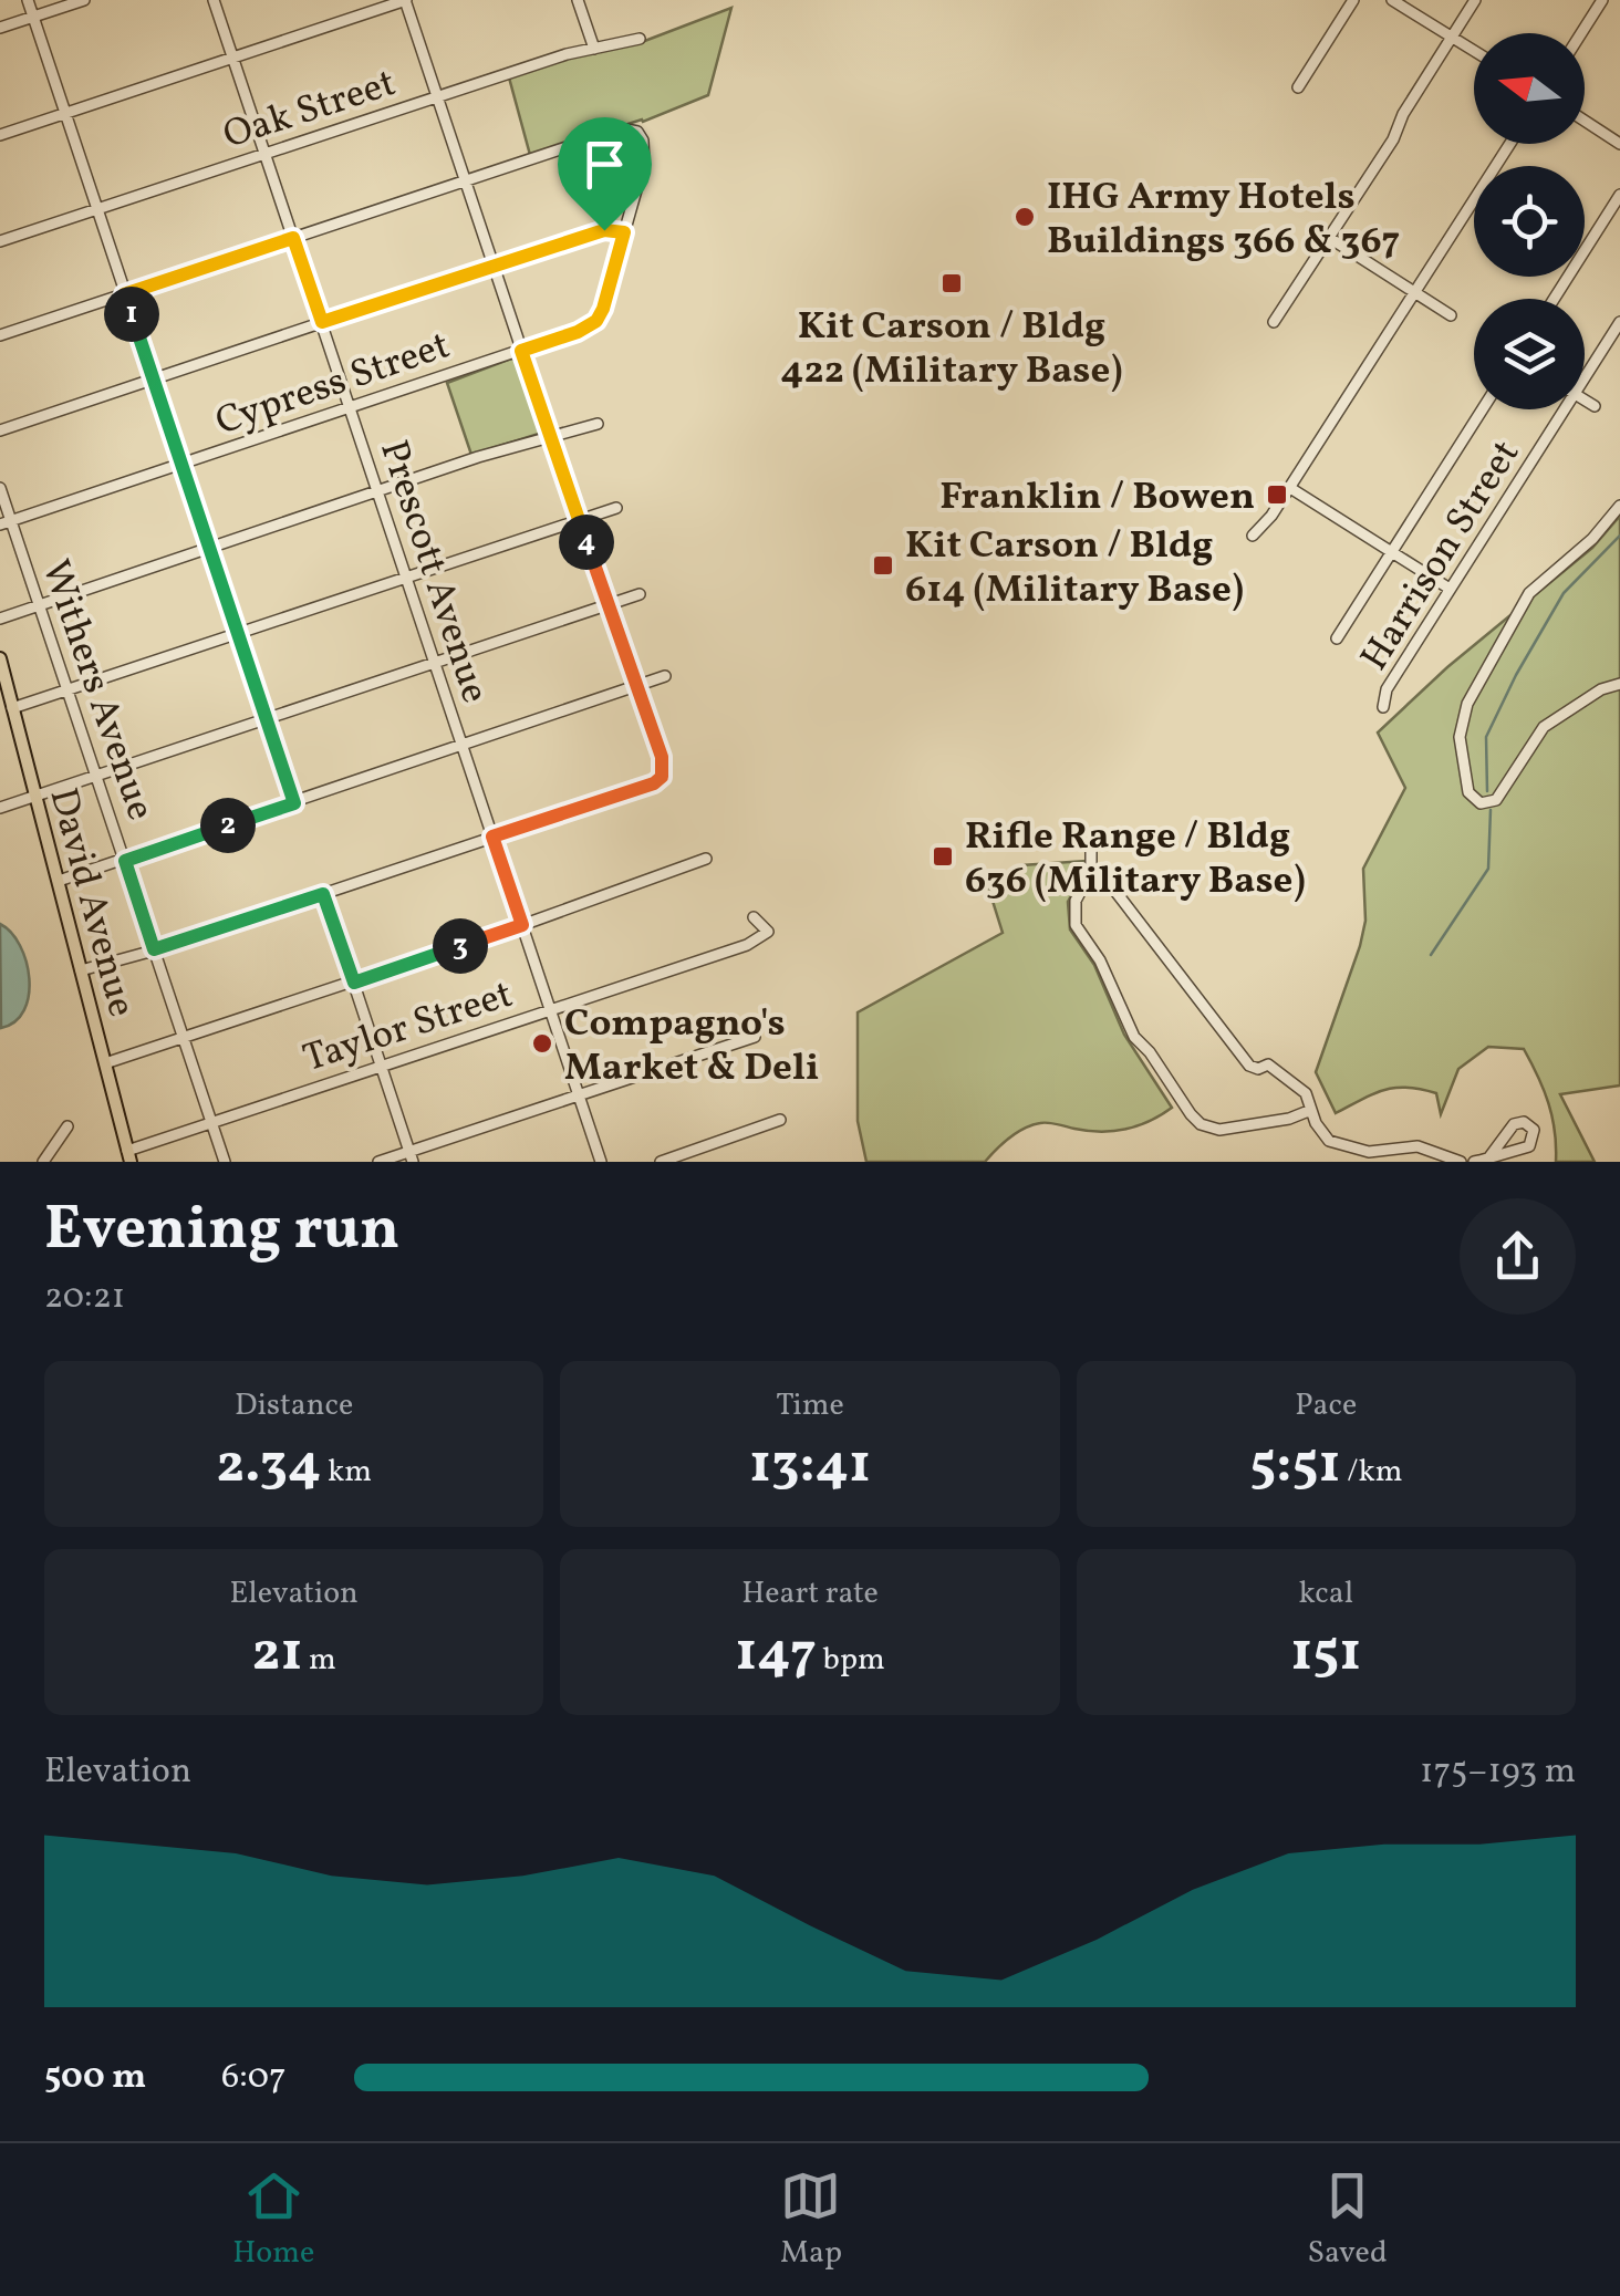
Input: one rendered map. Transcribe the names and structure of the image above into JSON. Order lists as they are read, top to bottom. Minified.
{"streets":{"main road":["David Avenue"],"street":["Oak Street","Cypress Street","Harrison Street","Prescott Avenue","Withers Avenue","Taylor Street"]},"crossings":[["Oak Street","Prescott Avenue"],["Cypress Street","Prescott Avenue"],["Cypress Street","Withers Avenue"],["Prescott Avenue","Taylor Street"],["Withers Avenue","Taylor Street"],["David Avenue","Taylor Street"]],"places":{"other":["IHG Army Hotels Buildings 366 & 367","Compagno's Market & Deli"],"transit":["Kit Carson / Bldg 422 (Military Base)","Franklin / Bowen","Kit Carson / Bldg 614 (Military Base)","Rifle Range / Bldg 636 (Military Base)"]},"north":"left","page":{"pins":["1","4","2","3"],"heading":["Evening run","20:21"],"stats":[["Distance","2.34 km"],["Time","13:41"],["Pace","5:51 /km"],["Elevation","21 m"],["Heart rate","147 bpm"],["kcal","151"]],"chart":["Elevation","175–193 m"],"list":[{"name":"500 m","note":"6:07"}],"tabs":["Home","Map","Saved"]}}
